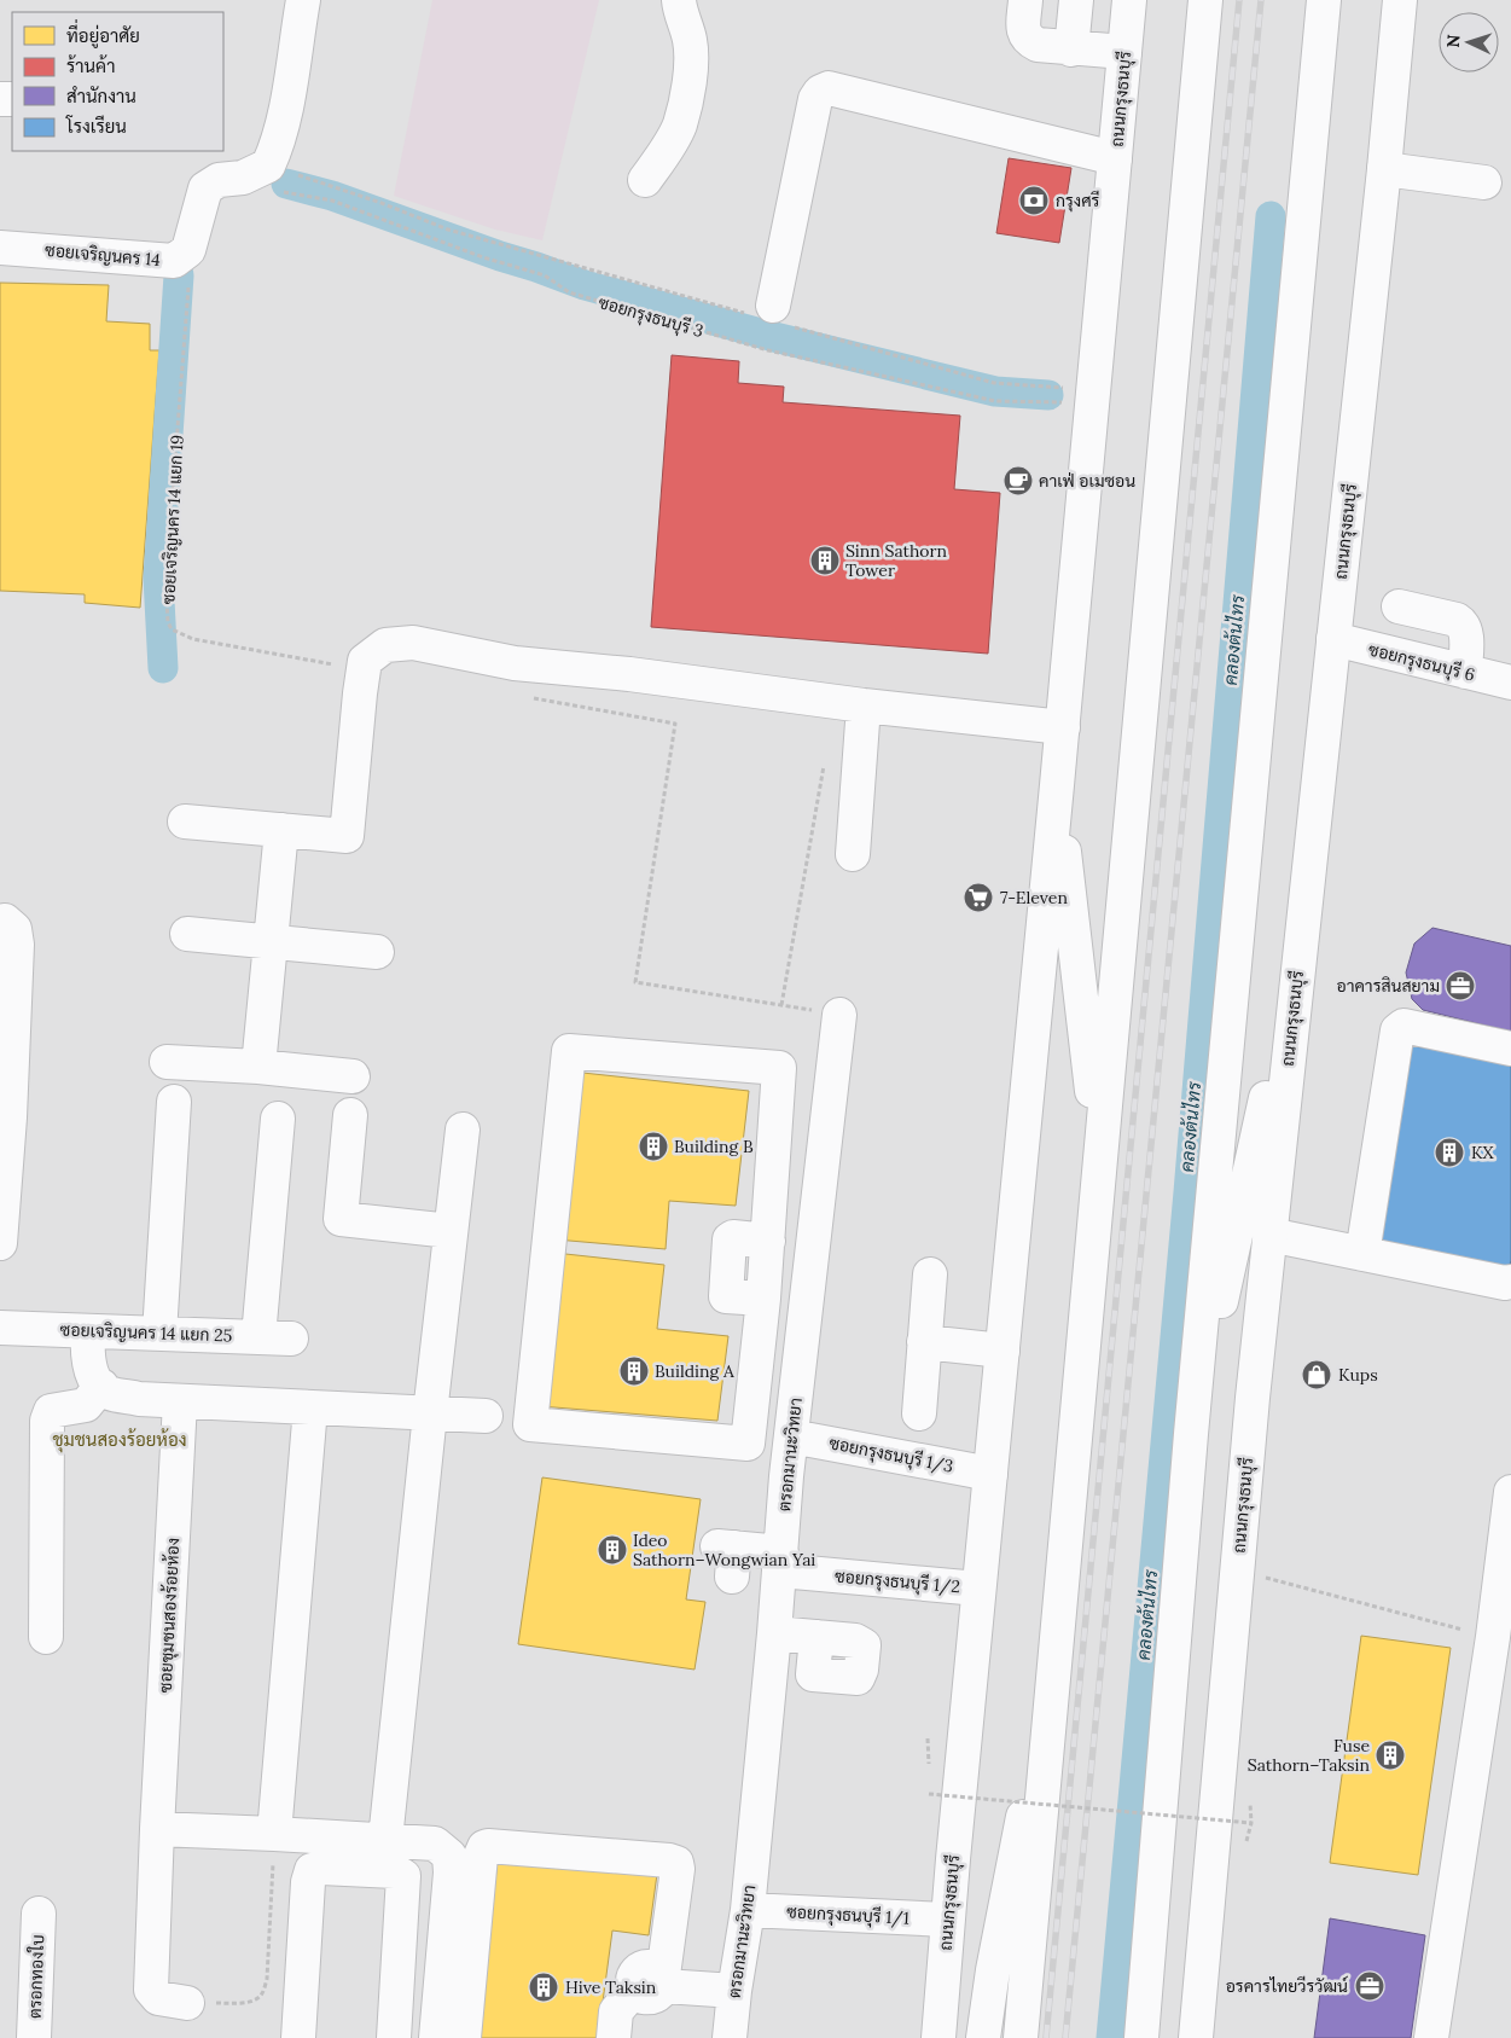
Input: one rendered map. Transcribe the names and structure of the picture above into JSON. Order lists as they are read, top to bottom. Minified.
{"streets":{"main road":["ถนนกรุงธนบุรี","ซอยเจริญนคร 14","ซอยกรุงธนบุรี 6","ซอยเจริญนคร 14 แยก 25","ตรอกมานะวิทยา","ซอยกรุงธนบุรี 1/3","ซอยกรุงธนบุรี 1/2","ซอยชุมชนสองร้อยห้อง","ซอยกรุงธนบุรี 1/1","ตรอกทองใบ"],"path":["ซอยกรุงธนบุรี 3","ซอยเจริญนคร 14 แยก 19"]},"crossings":[["ถนนกรุงธนบุรี","ซอยกรุงธนบุรี 3"],["ถนนกรุงธนบุรี","ซอยกรุงธนบุรี 6"],["ถนนกรุงธนบุรี","ซอยกรุงธนบุรี 1/3"],["ถนนกรุงธนบุรี","ซอยกรุงธนบุรี 1/2"],["ถนนกรุงธนบุรี","ซอยกรุงธนบุรี 1/1"],["ซอยเจริญนคร 14","ซอยเจริญนคร 14 แยก 19"],["ตรอกมานะวิทยา","ซอยกรุงธนบุรี 1/3"],["ตรอกมานะวิทยา","ซอยกรุงธนบุรี 1/2"],["ตรอกมานะวิทยา","ซอยกรุงธนบุรี 1/1"]],"districts":["ชุมชนสองร้อยห้อง"],"water":["คลองต้นไทร"],"places":{"bank":["กรุงศรี"],"cafe":["คาเฟ่ อเมซอน"],"building":["Sinn Sathorn Tower","Building B","KX","Building A","Ideo Sathorn–Wongwian Yai","Fuse Sathorn–Taksin","Hive Taksin"],"supermarket":["7-Eleven"],"office":["อาคารสินสยาม","อรคารไทยวีรวัฒน์"],"shop":["Kups"]},"legend":["ที่อยู่อาศัย","ร้านค้า","สำนักงาน","โรงเรียน"],"north":"left"}
